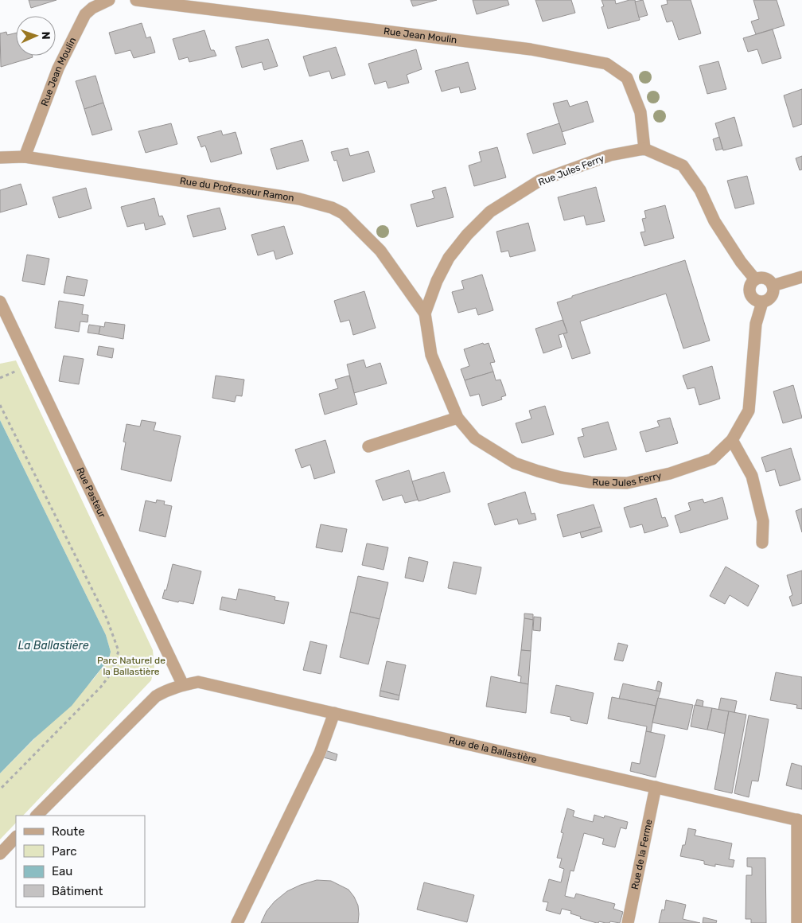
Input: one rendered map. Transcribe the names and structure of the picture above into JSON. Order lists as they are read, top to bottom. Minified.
{"streets":{"street":["Rue Jean Moulin","Rue Jules Ferry","Rue du Professeur Ramon","Rue Pasteur","Rue de la Ballastière","Rue de la Ferme"]},"crossings":[["Rue Jean Moulin","Rue Jules Ferry"],["Rue Jean Moulin","Rue du Professeur Ramon"],["Rue Jules Ferry","Rue du Professeur Ramon"],["Rue Pasteur","Rue de la Ballastière"],["Rue de la Ballastière","Rue de la Ferme"]],"water":["La Ballastière"],"parks":["Parc Naturel de la Ballastière"],"legend":["Route","Parc","Eau","Bâtiment"],"north":"right"}
